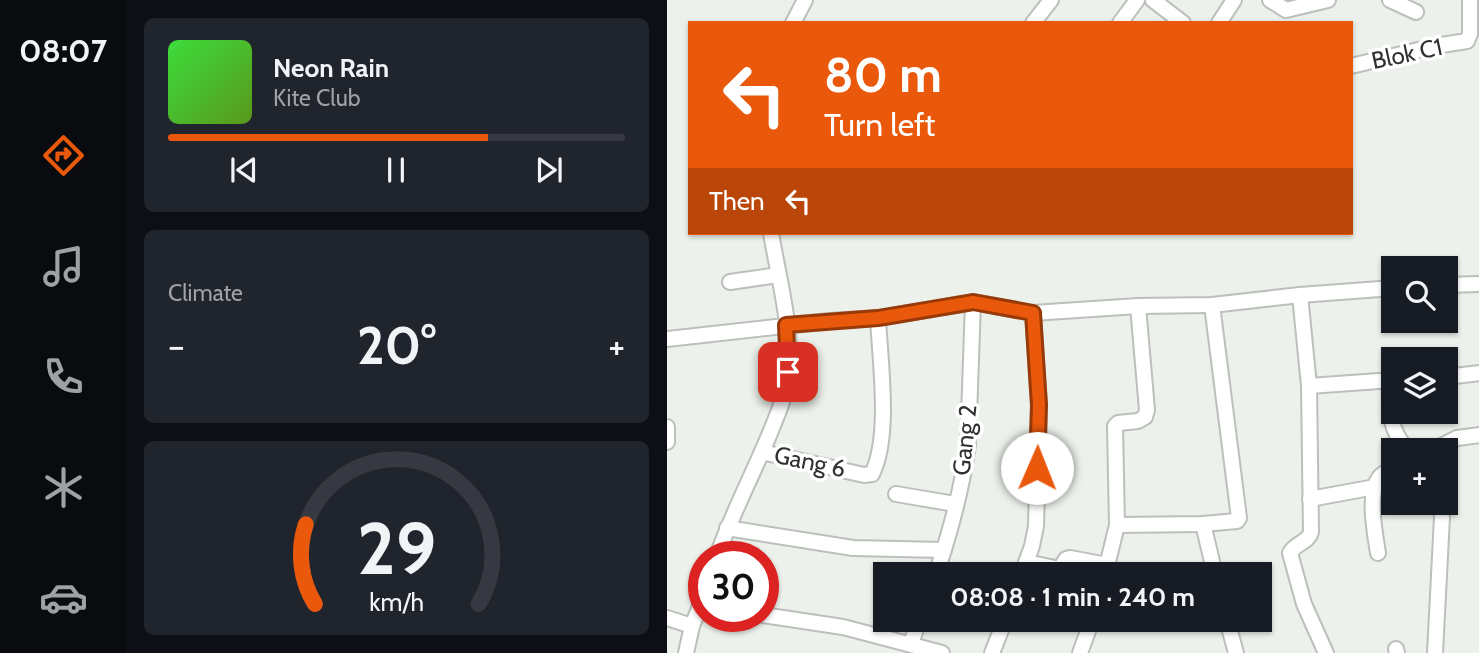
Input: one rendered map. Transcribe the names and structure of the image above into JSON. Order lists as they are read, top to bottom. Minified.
{"streets":{"street":["Blok C1","Gang 2","Gang 6"]},"page":{"tabs":"08:07","turn":["80 m","Turn left"],"song":["Neon Rain","Kite Club"],"then":"Then","tile":"Climate","map_buttons":"+","heat":["−","20°","+"],"limit":"30","trip":"08:08 · 1 min · 240 m","gauge":["29","km/h"]}}
